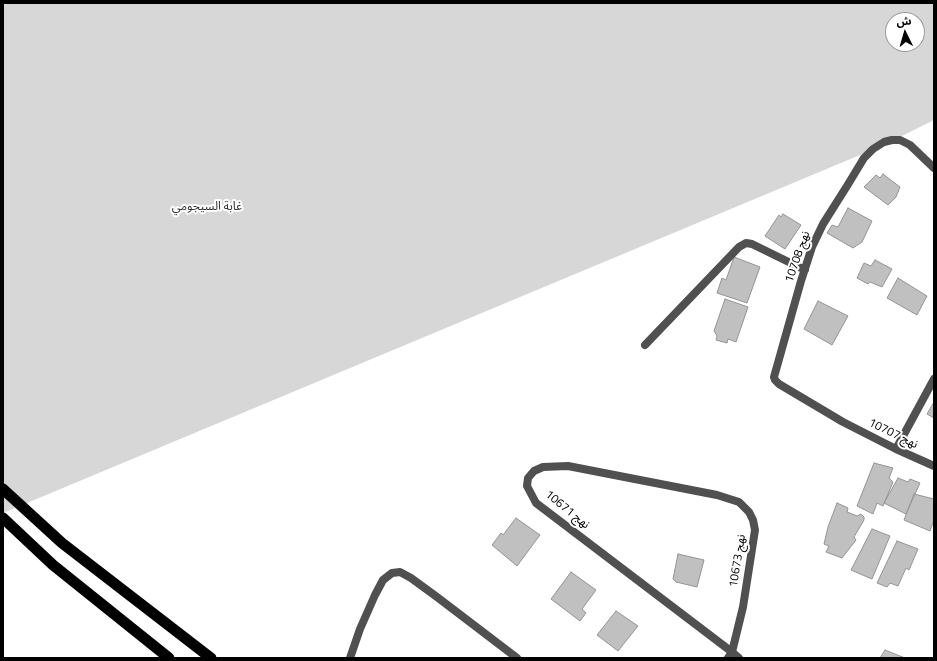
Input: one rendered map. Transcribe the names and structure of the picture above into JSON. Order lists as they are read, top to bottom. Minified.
{"streets":{"street":["نهج 10708","نهج 10707","نهج 10671","نهج 10673"]},"crossings":[["نهج 10708","نهج 10707"],["نهج 10671","نهج 10673"]],"parks":["غابة السيجومي"],"north":"top"}
